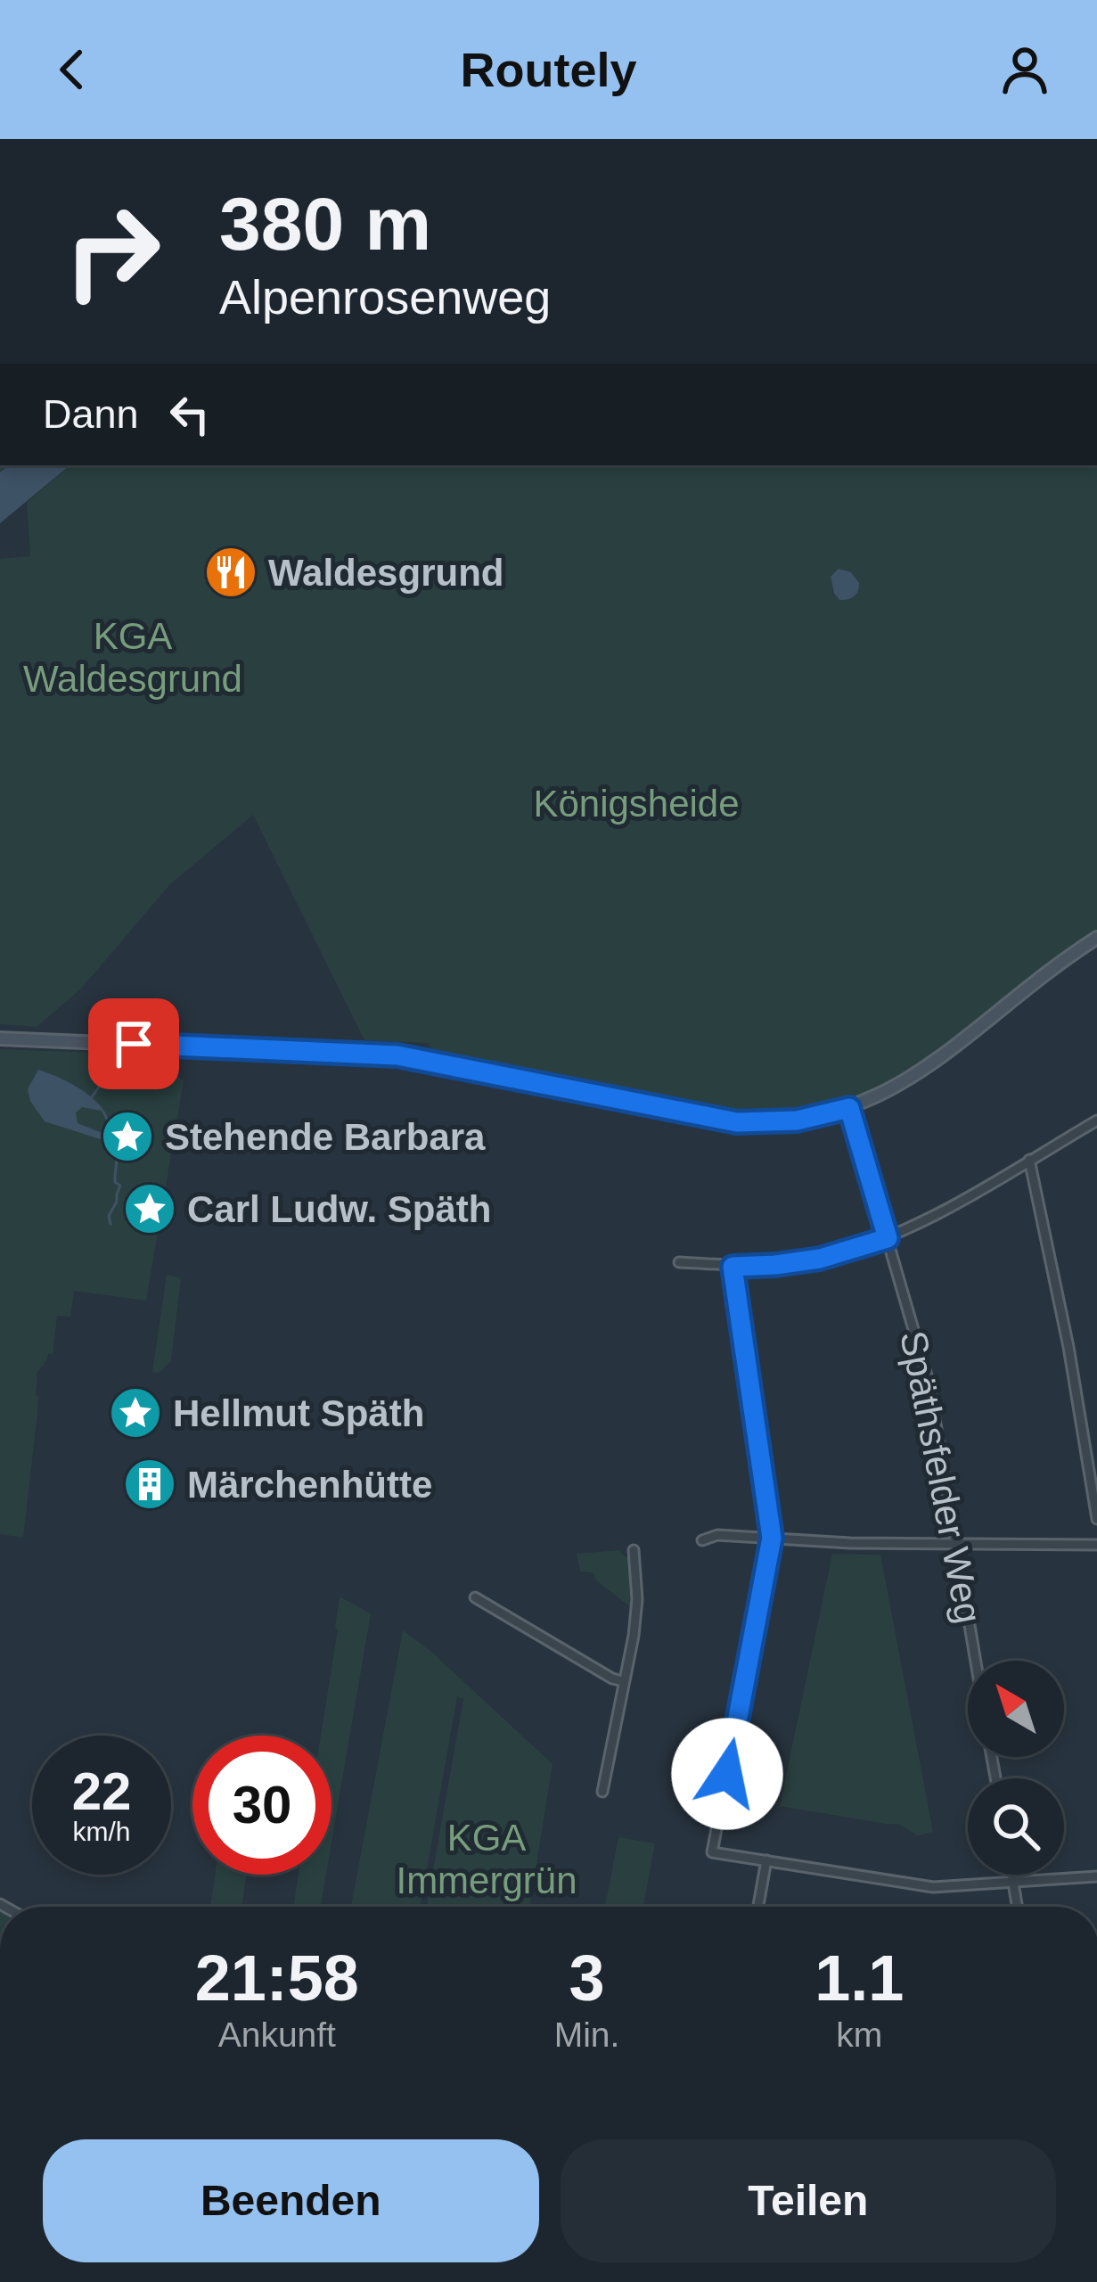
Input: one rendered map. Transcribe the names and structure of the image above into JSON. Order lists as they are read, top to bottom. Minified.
{"streets":{"street":["Späthsfelder Weg"]},"parks":["KGA Waldesgrund","Königsheide","KGA Immergrün"],"places":{"restaurant":["Waldesgrund"],"place":["Stehende Barbara","Carl Ludw. Späth","Hellmut Späth"],"building":["Märchenhütte"]},"north":"top left","page":{"header":"Routely","turn":["380 m","Alpenrosenweg"],"then":"Dann","speed":"22 km/h","limit":"30","eta":["21:58","Ankunft","3","Min.","1.1","km"],"buttons":["Beenden","Teilen"]}}
